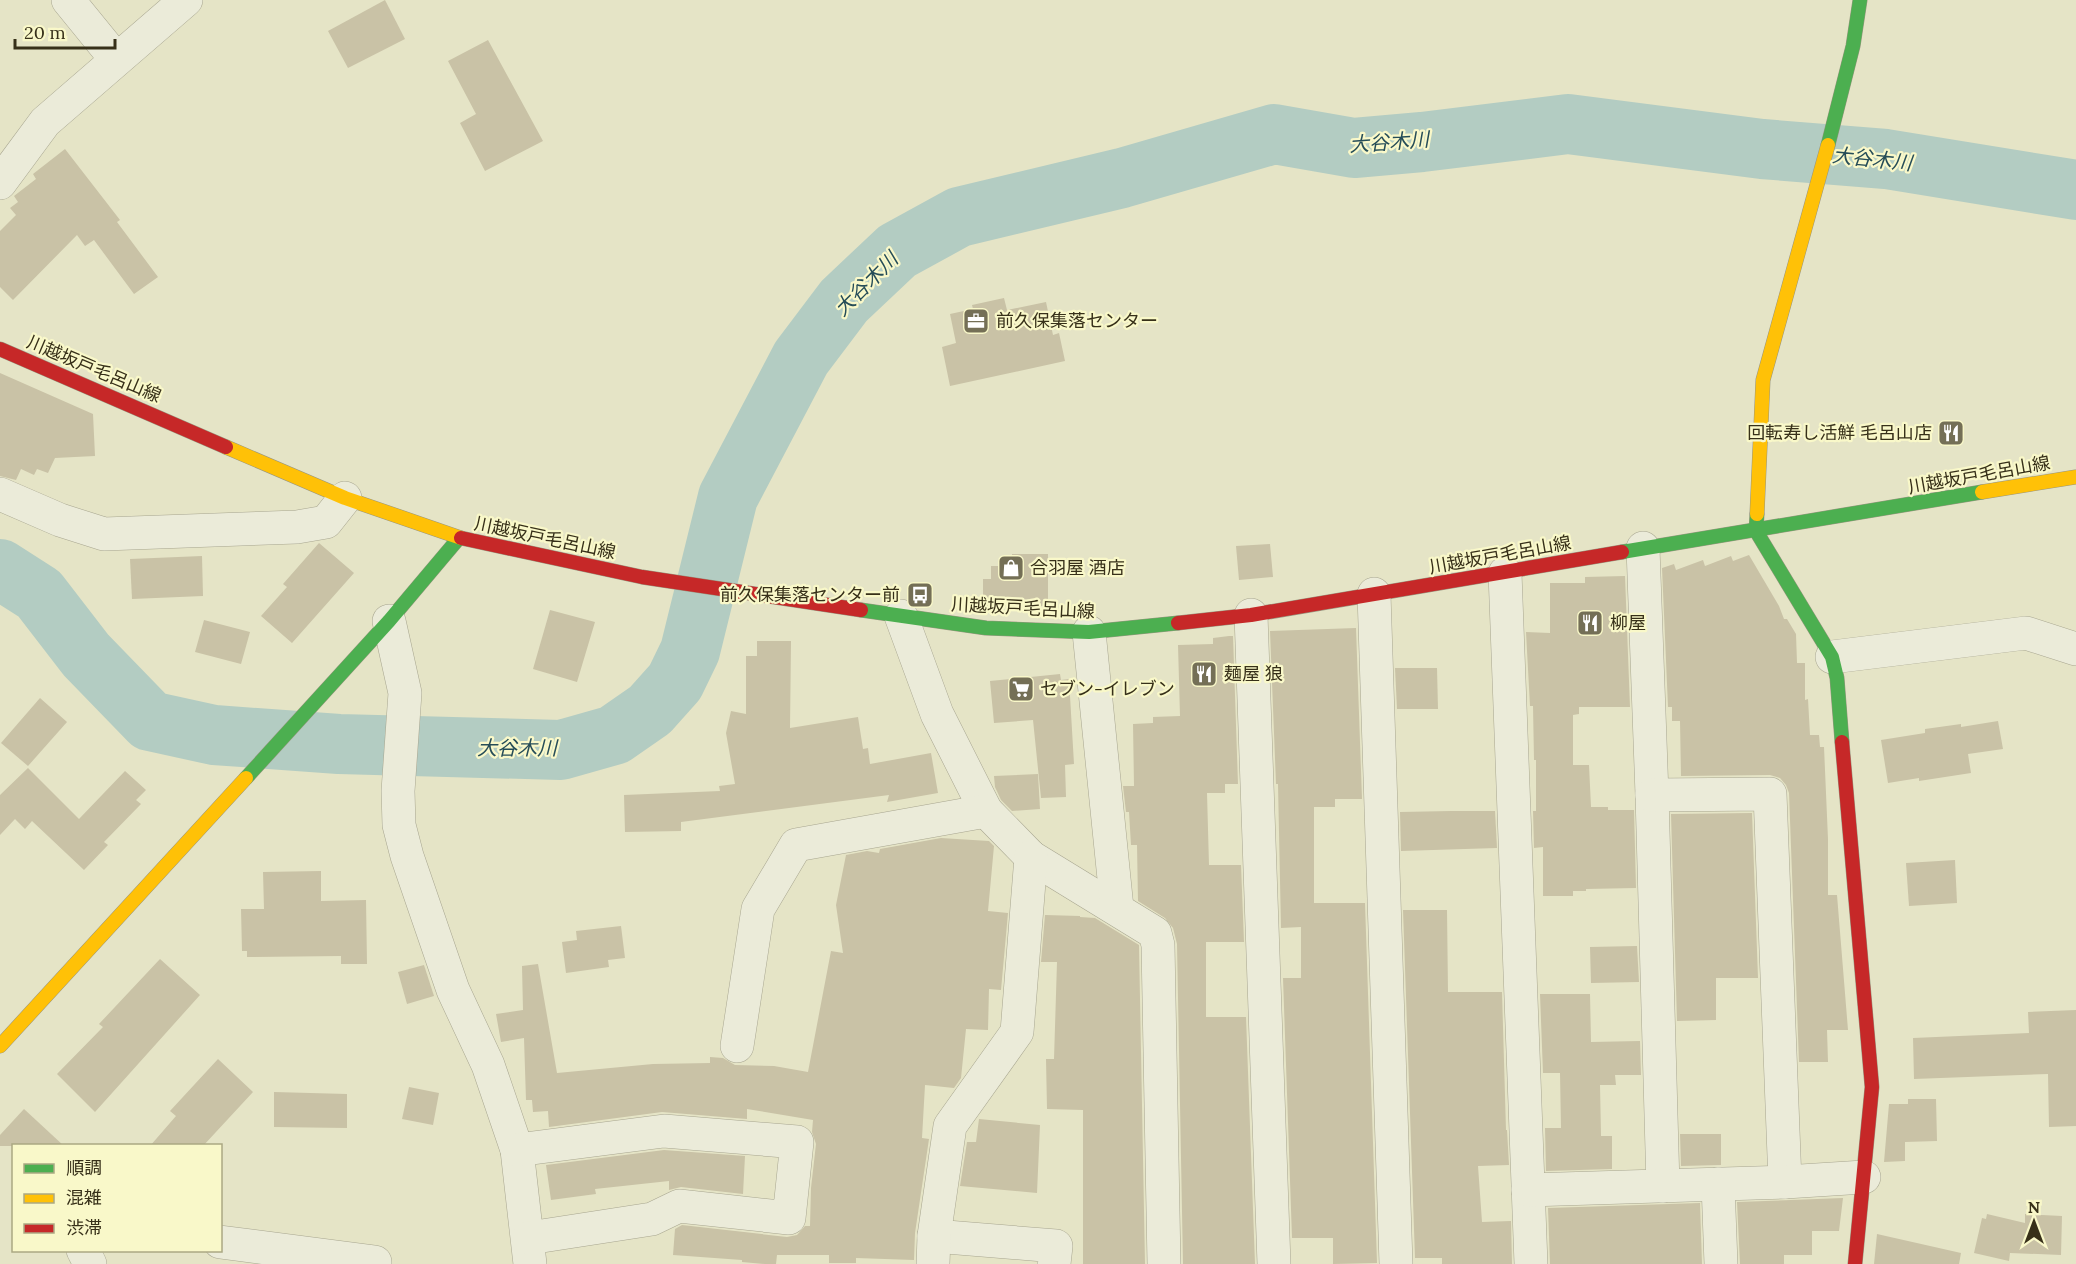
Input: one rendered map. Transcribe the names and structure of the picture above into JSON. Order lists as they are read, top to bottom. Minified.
{"streets":{"main road":["川越坂戸毛呂山線"]},"water":["大谷木川"],"places":{"office":["前久保集落センター"],"restaurant":["回転寿し活鮮 毛呂山店","柳屋","麺屋 狼"],"shop":["合羽屋 酒店"],"bus stop":["前久保集落センター前"],"supermarket":["セブン-イレブン"]},"legend":["順調","混雑","渋滞"],"scale_bar":"20 m","north":"top"}
